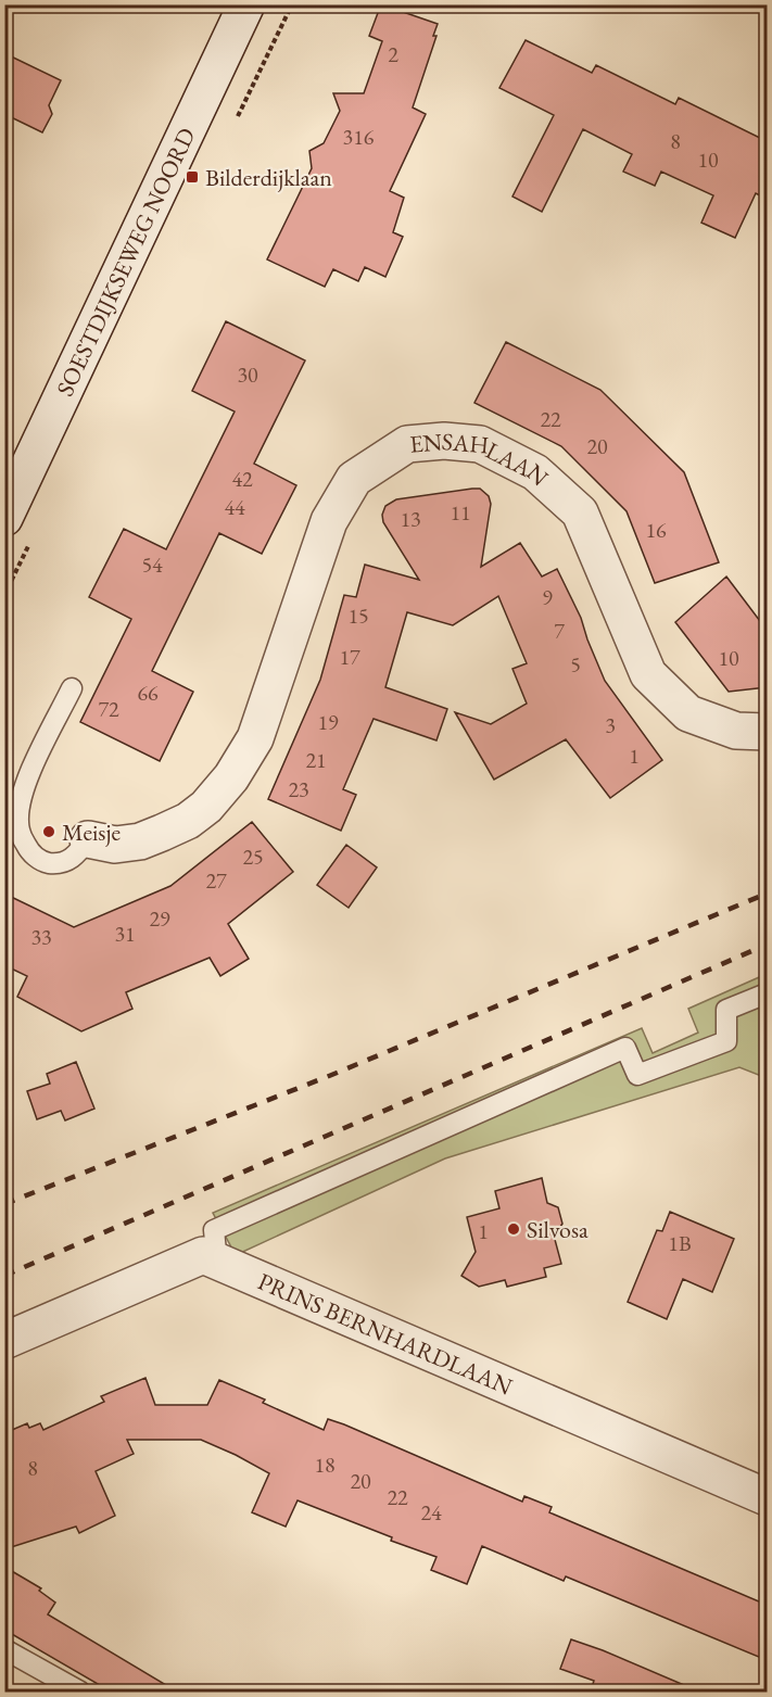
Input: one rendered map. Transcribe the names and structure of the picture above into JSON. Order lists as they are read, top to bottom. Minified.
{"streets":{"street":["SOESTDIJKSEWEG NOORD","ENSAHLAAN","PRINS BERNHARDLAAN"]},"places":{"transit":["Bilderdijklaan"],"other":["Meisje","Silvosa"]},"house_numbers":["2","316","8","10","30","22","20","42","44","11","13","16","54","9","15","7","17","10","5","66","72","19","3","1","21","23","25","27","29","31","33","1","1B","18","8","20","22","24"]}
